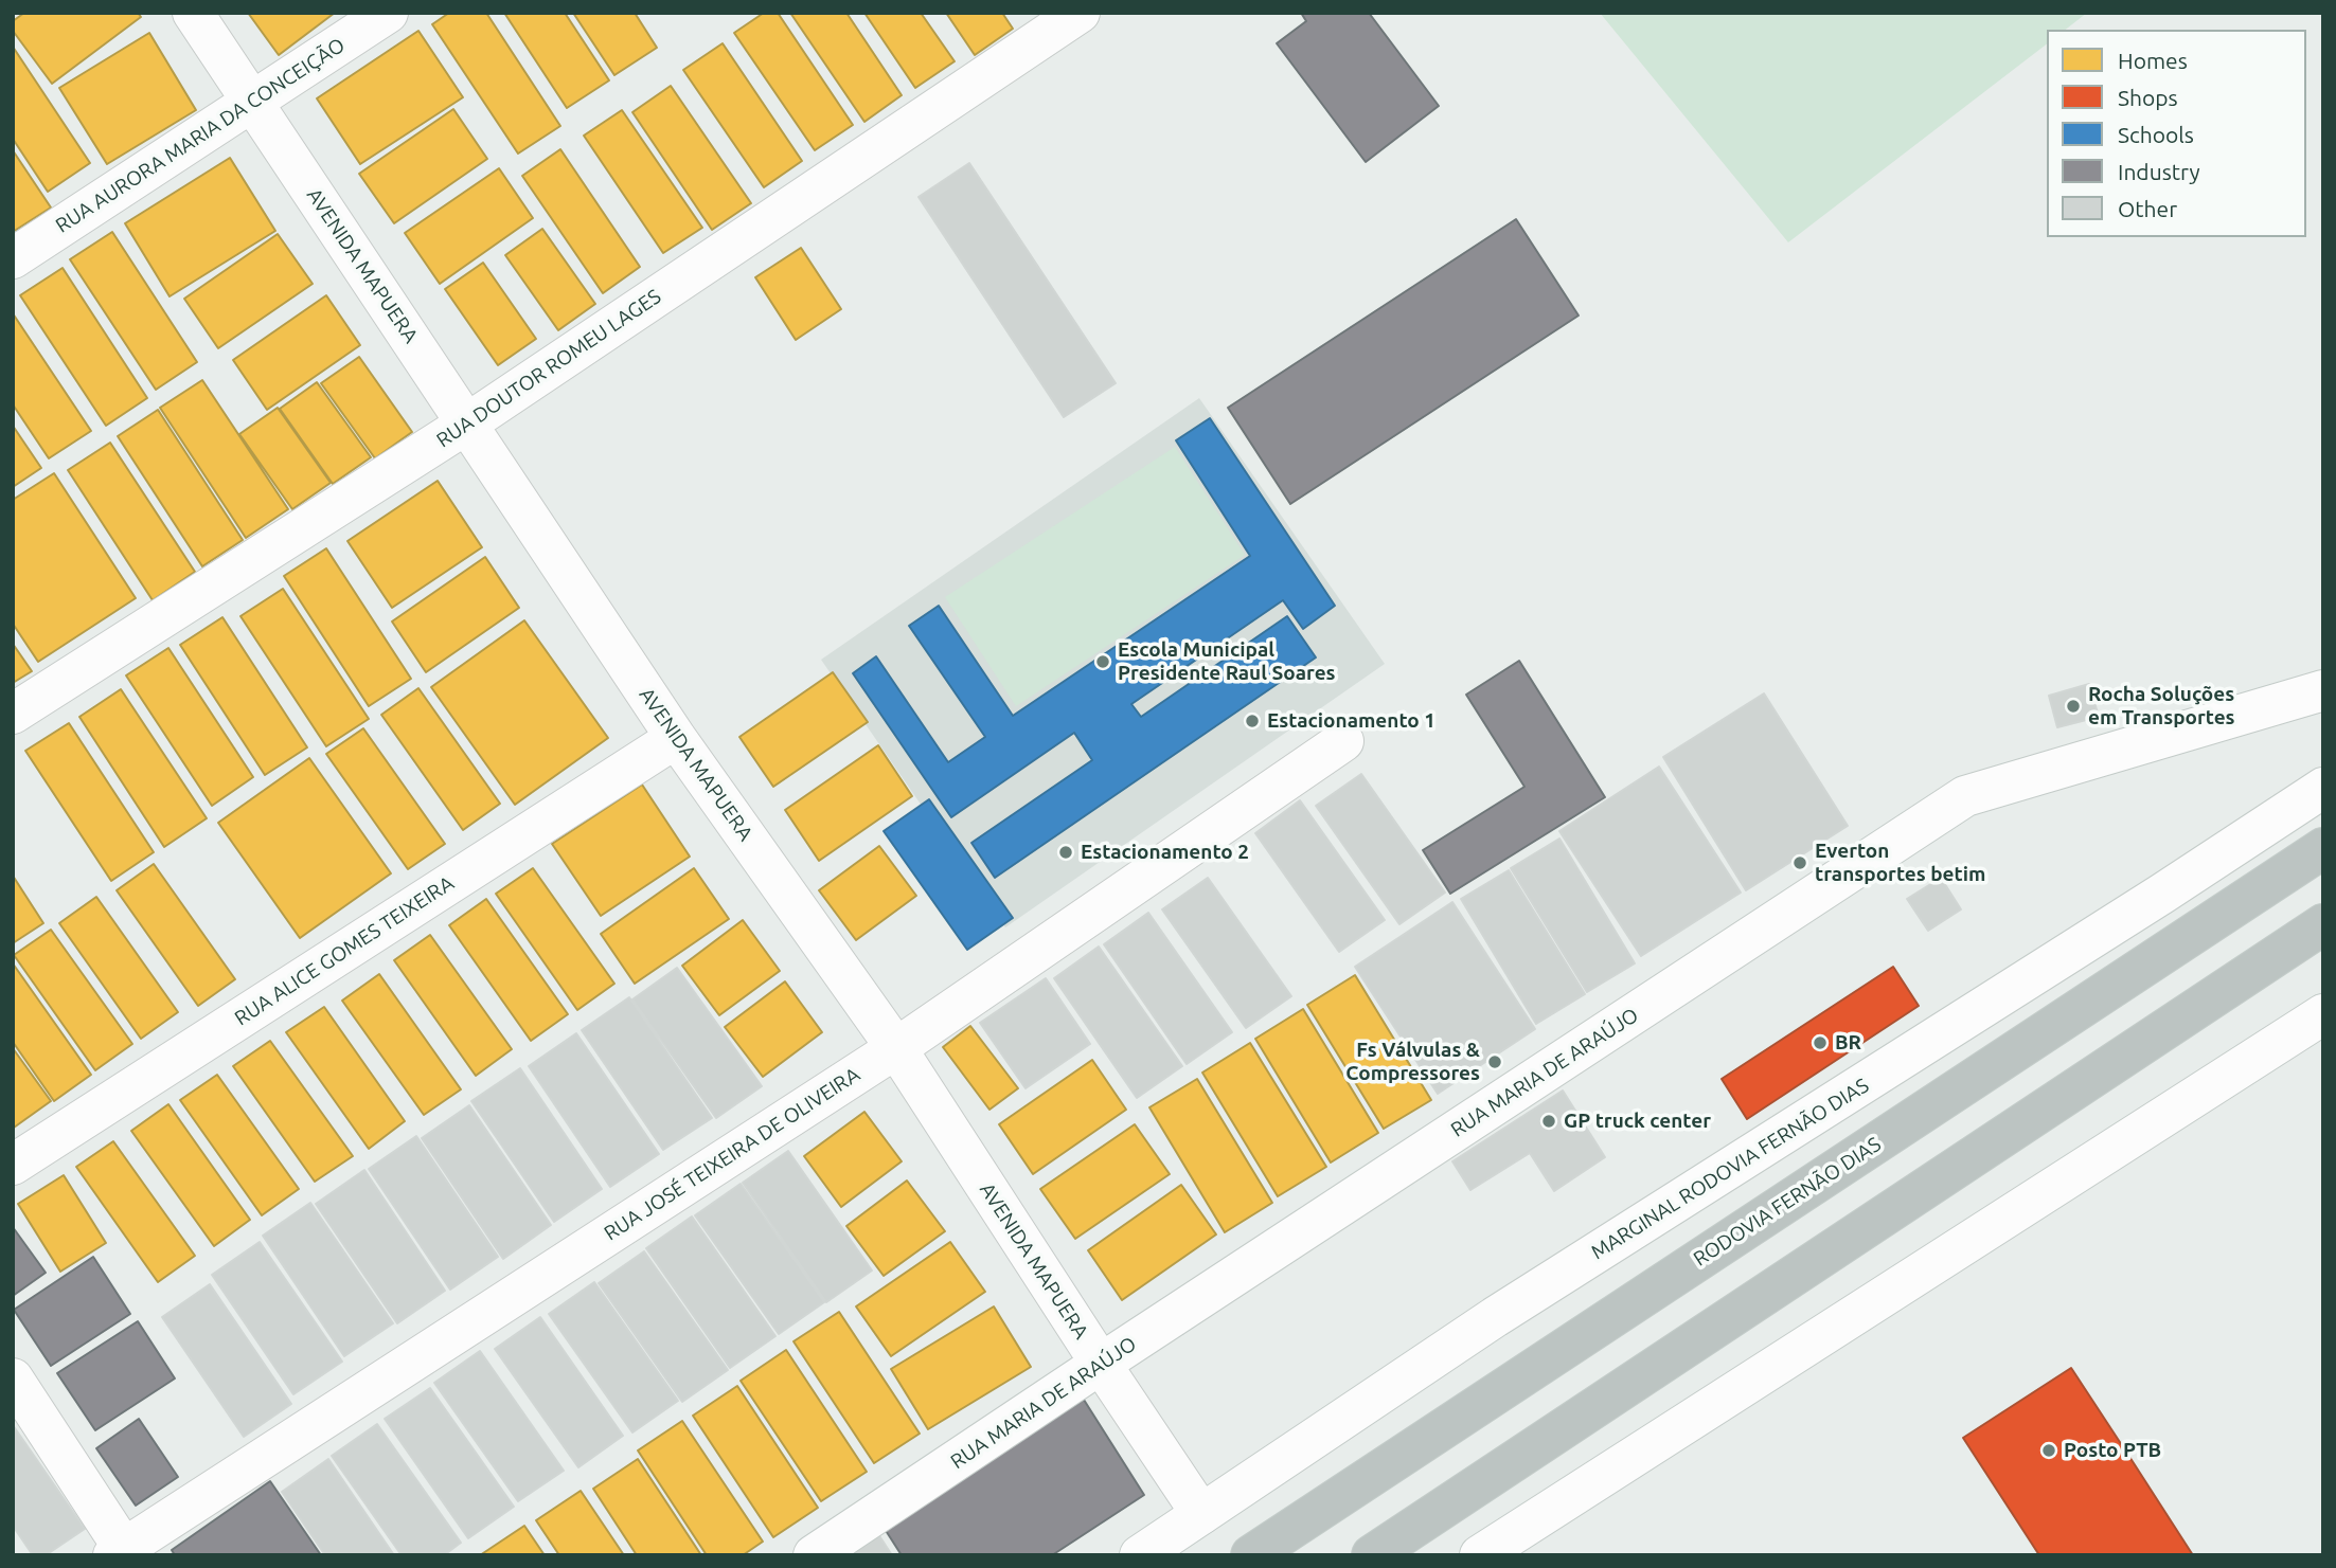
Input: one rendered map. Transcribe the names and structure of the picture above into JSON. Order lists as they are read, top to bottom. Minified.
{"streets":{"highway":["RODOVIA FERNÃO DIAS"],"street":["RUA AURORA MARIA DA CONCEIÇÃO","AVENIDA MAPUERA","RUA DOUTOR ROMEU LAGES","RUA ALICE GOMES TEIXEIRA","RUA MARIA DE ARAÚJO","RUA JOSÉ TEIXEIRA DE OLIVEIRA","MARGINAL RODOVIA FERNÃO DIAS"]},"crossings":[["RUA AURORA MARIA DA CONCEIÇÃO","AVENIDA MAPUERA"],["AVENIDA MAPUERA","RUA DOUTOR ROMEU LAGES"],["AVENIDA MAPUERA","RUA ALICE GOMES TEIXEIRA"],["AVENIDA MAPUERA","RUA MARIA DE ARAÚJO"],["AVENIDA MAPUERA","RUA JOSÉ TEIXEIRA DE OLIVEIRA"],["AVENIDA MAPUERA","MARGINAL RODOVIA FERNÃO DIAS"]],"places":["Escola Municipal Presidente Raul Soares","Rocha Soluções em Transportes","Estacionamento 1","Estacionamento 2","Everton transportes betim","BR","Fs Válvulas & Compressores","GP truck center","Posto PTB"],"legend":["Homes","Shops","Schools","Industry","Other"]}
